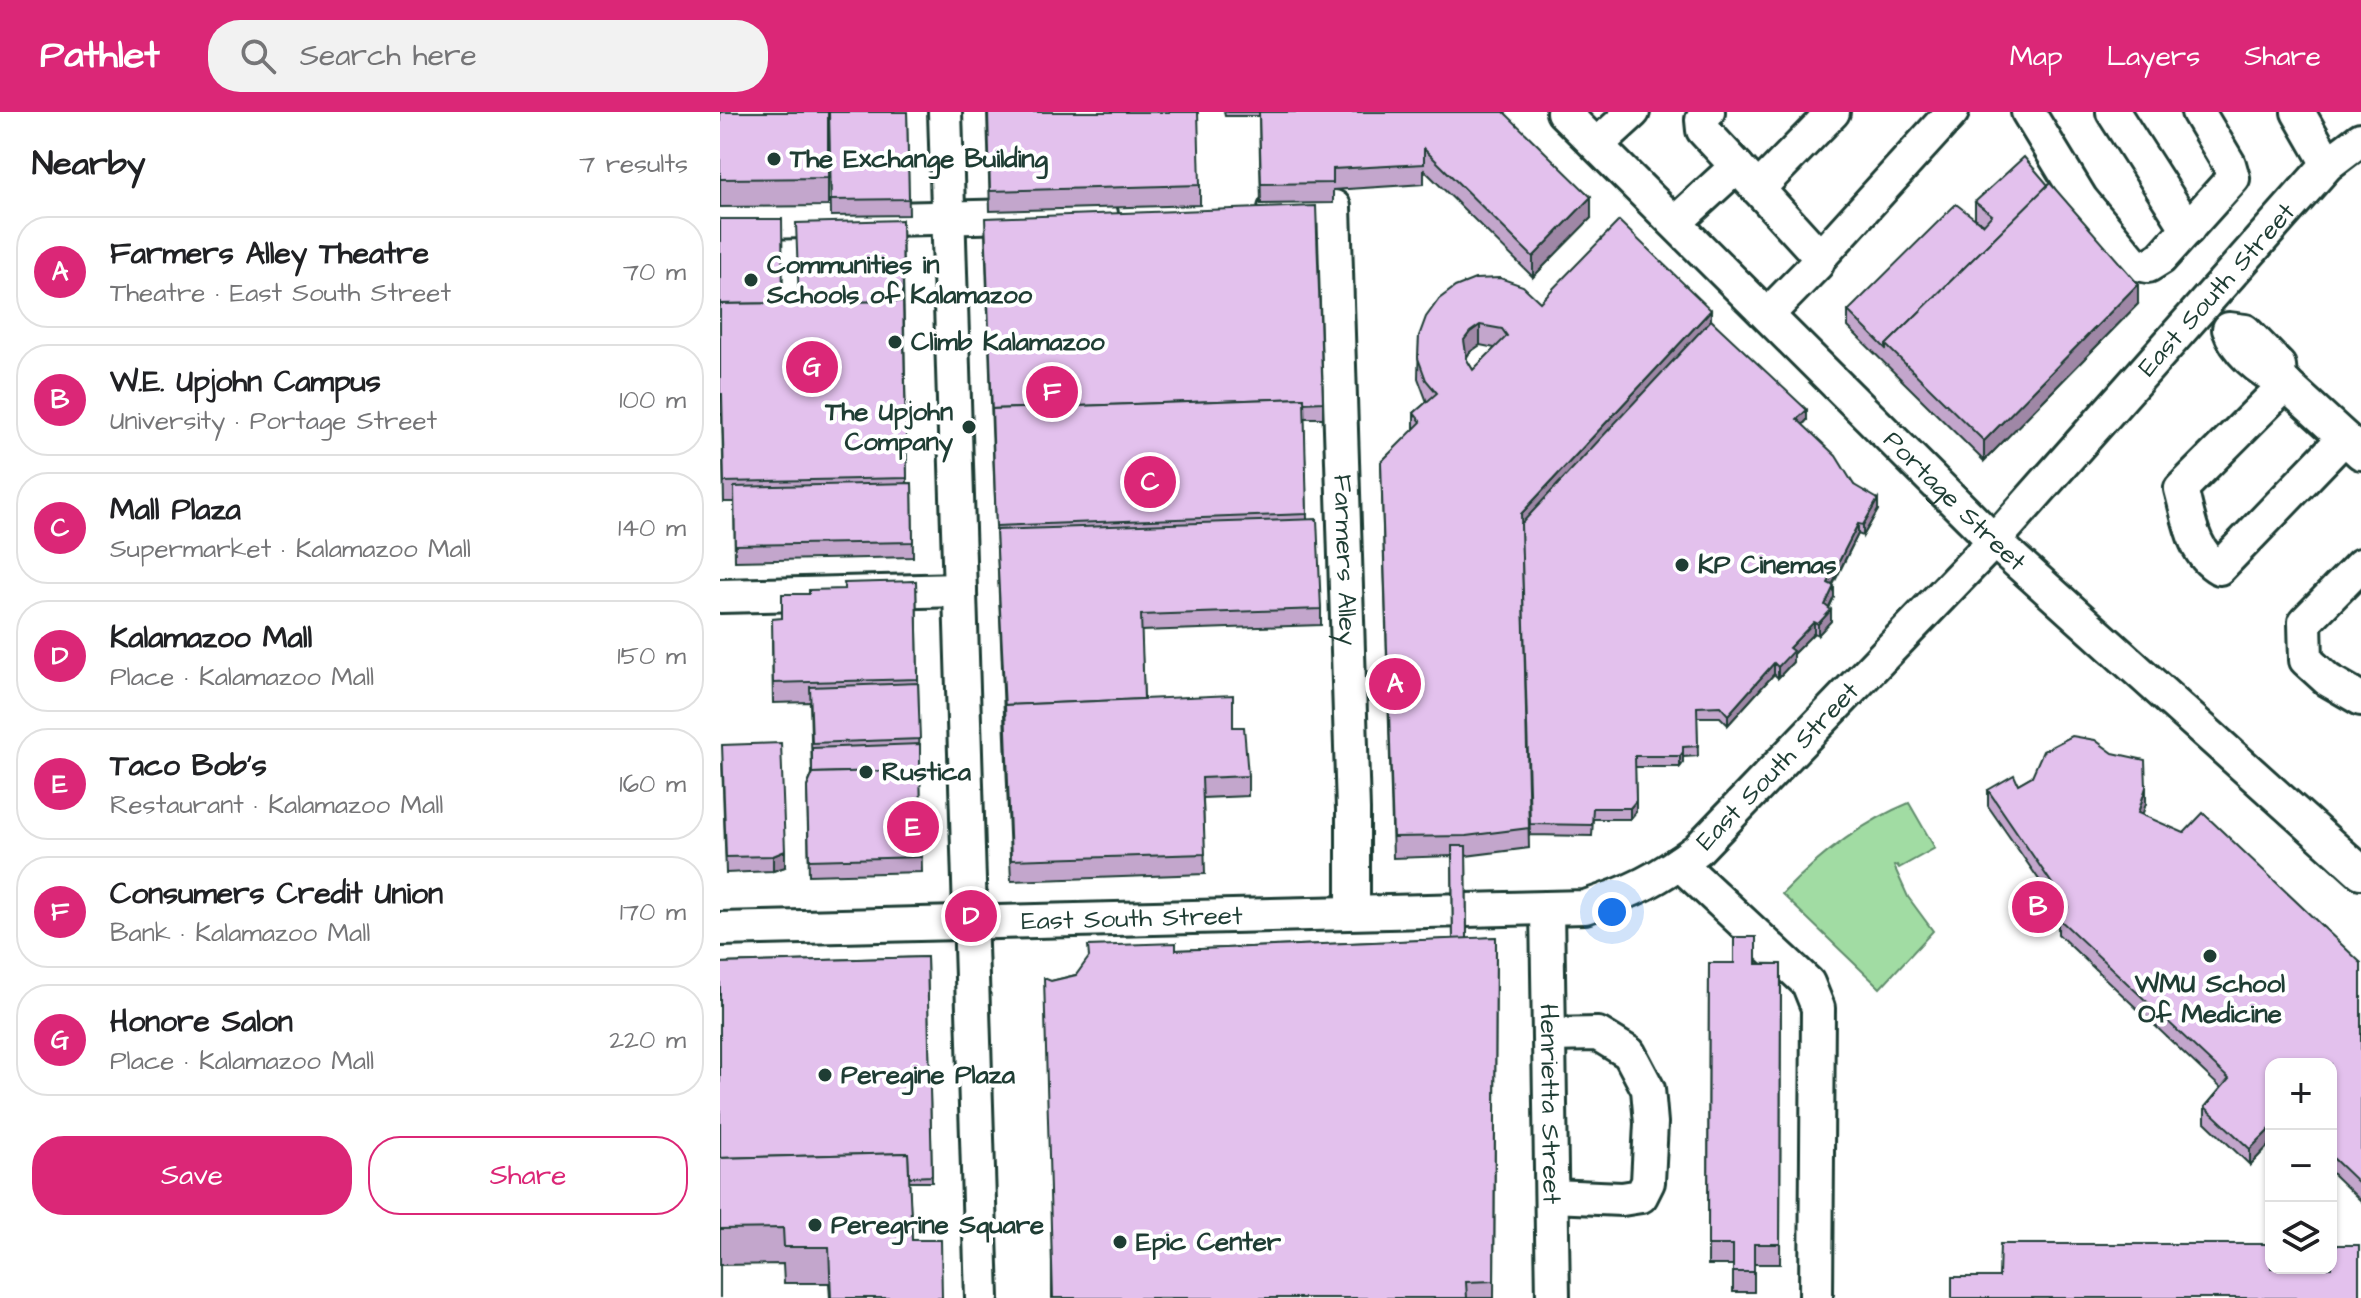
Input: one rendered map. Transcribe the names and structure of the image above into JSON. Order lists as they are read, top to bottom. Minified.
{"streets":{"street":["East South Street","Portage Street","Farmers Alley","Henrietta Street"]},"crossings":[["East South Street","Portage Street"],["East South Street","Farmers Alley"],["East South Street","Henrietta Street"]],"places":["The Exchange Building","Communities in Schools of Kalamazoo","Climb Kalamazoo","The Upjohn Company","KP Cinemas","Rustica","WMU School Of Medicine","Peregine Plaza","Peregrine Square","Epic Center"],"page":{"header":"Pathlet","search":"Search here","nav":["Map","Layers","Share"],"heading":["Nearby","7 results"],"list":[{"mark":"A","name":"Farmers Alley Theatre","note":"Theatre · East South Street","value":"70 m"},{"mark":"B","name":"W.E. Upjohn Campus","note":"University · Portage Street","value":"100 m"},{"mark":"C","name":"Mall Plaza","note":"Supermarket · Kalamazoo Mall","value":"140 m"},{"mark":"D","name":"Kalamazoo Mall","note":"Place · Kalamazoo Mall","value":"150 m"},{"mark":"E","name":"Taco Bob's","note":"Restaurant · Kalamazoo Mall","value":"160 m"},{"mark":"F","name":"Consumers Credit Union","note":"Bank · Kalamazoo Mall","value":"170 m"},{"mark":"G","name":"Honore Salon","note":"Place · Kalamazoo Mall","value":"220 m"}],"pins":["G","F","C","A","E","B","D"],"map_buttons":["+","−"],"buttons":["Save","Share"]}}
